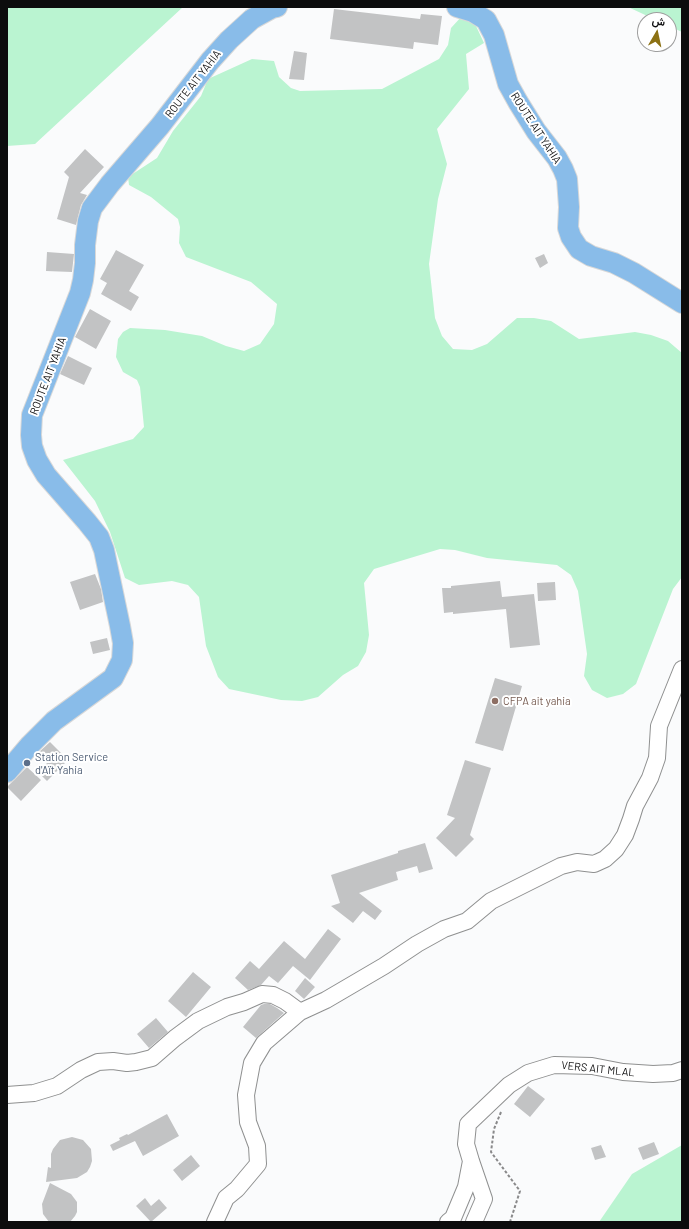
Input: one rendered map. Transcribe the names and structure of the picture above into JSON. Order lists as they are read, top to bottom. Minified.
{"streets":{"main road":["ROUTE AIT YAHIA"],"street":["VERS AIT MLAL"]},"places":["CFPA ait yahia","Station Service d'Aït Yahia"],"north":"top"}
